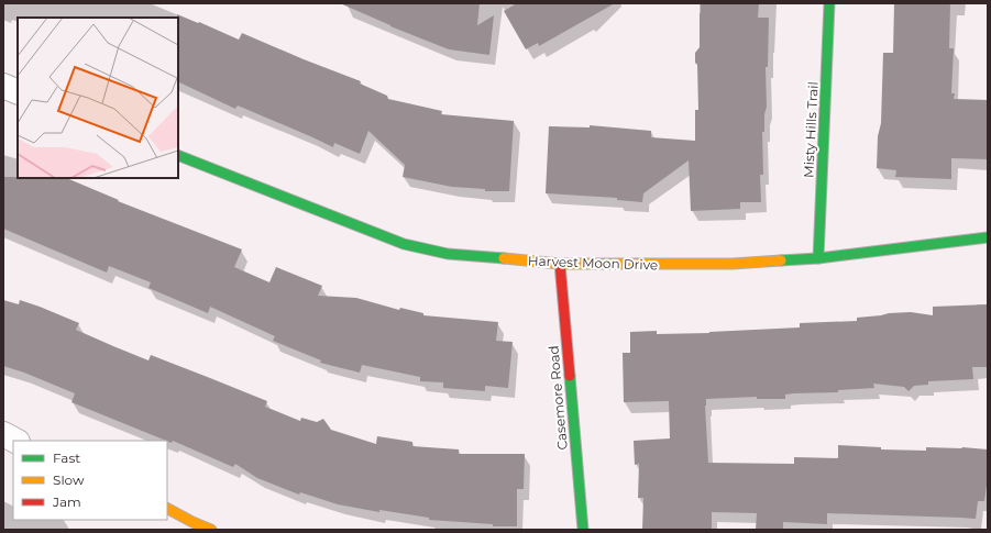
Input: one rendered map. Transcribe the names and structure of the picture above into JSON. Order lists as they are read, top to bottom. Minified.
{"streets":{"street":["Misty Hills Trail","Harvest Moon Drive","Casemore Road"]},"crossings":[["Misty Hills Trail","Harvest Moon Drive"],["Harvest Moon Drive","Casemore Road"]],"legend":["Fast","Slow","Jam"]}
